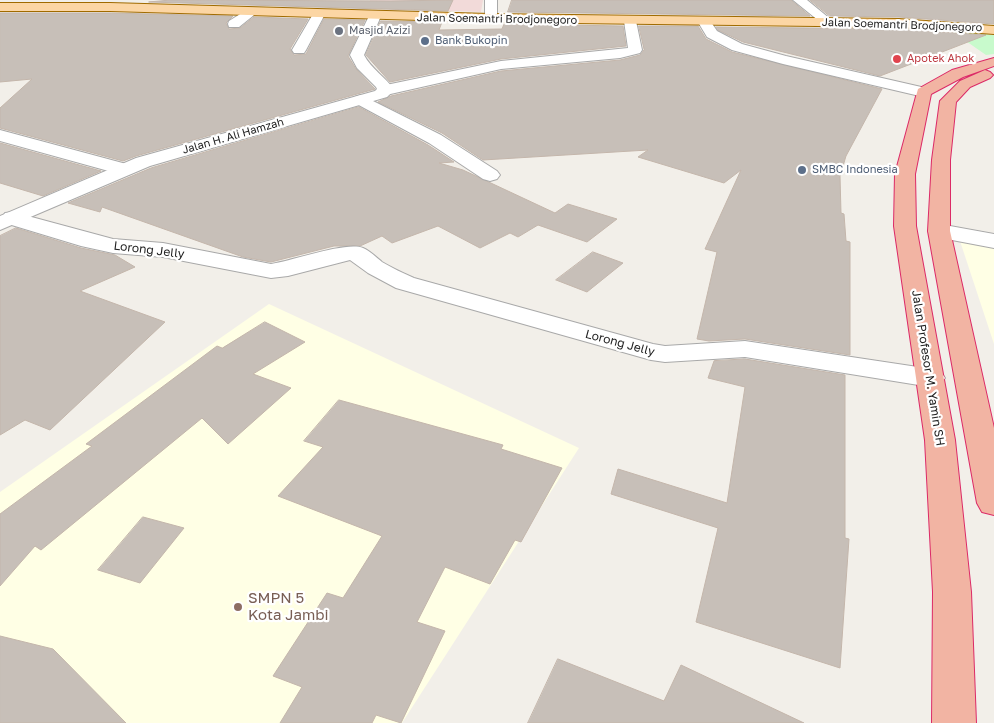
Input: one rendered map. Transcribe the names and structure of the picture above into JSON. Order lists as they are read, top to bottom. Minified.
{"streets":{"highway":["Jalan Profesor M. Yamin SH"],"main road":["Jalan Soemantri Brodjonegoro"],"street":["Jalan H. Ali Hamzah","Lorong Jelly"]},"crossings":[["Jalan Soemantri Brodjonegoro","Jalan H. Ali Hamzah"],["Jalan H. Ali Hamzah","Lorong Jelly"],["Lorong Jelly","Jalan Profesor M. Yamin SH"]],"places":["Masjid Azizi","Bank Bukopin","Apotek Ahok","SMBC Indonesia","SMPN 5 Kota Jambi"]}
